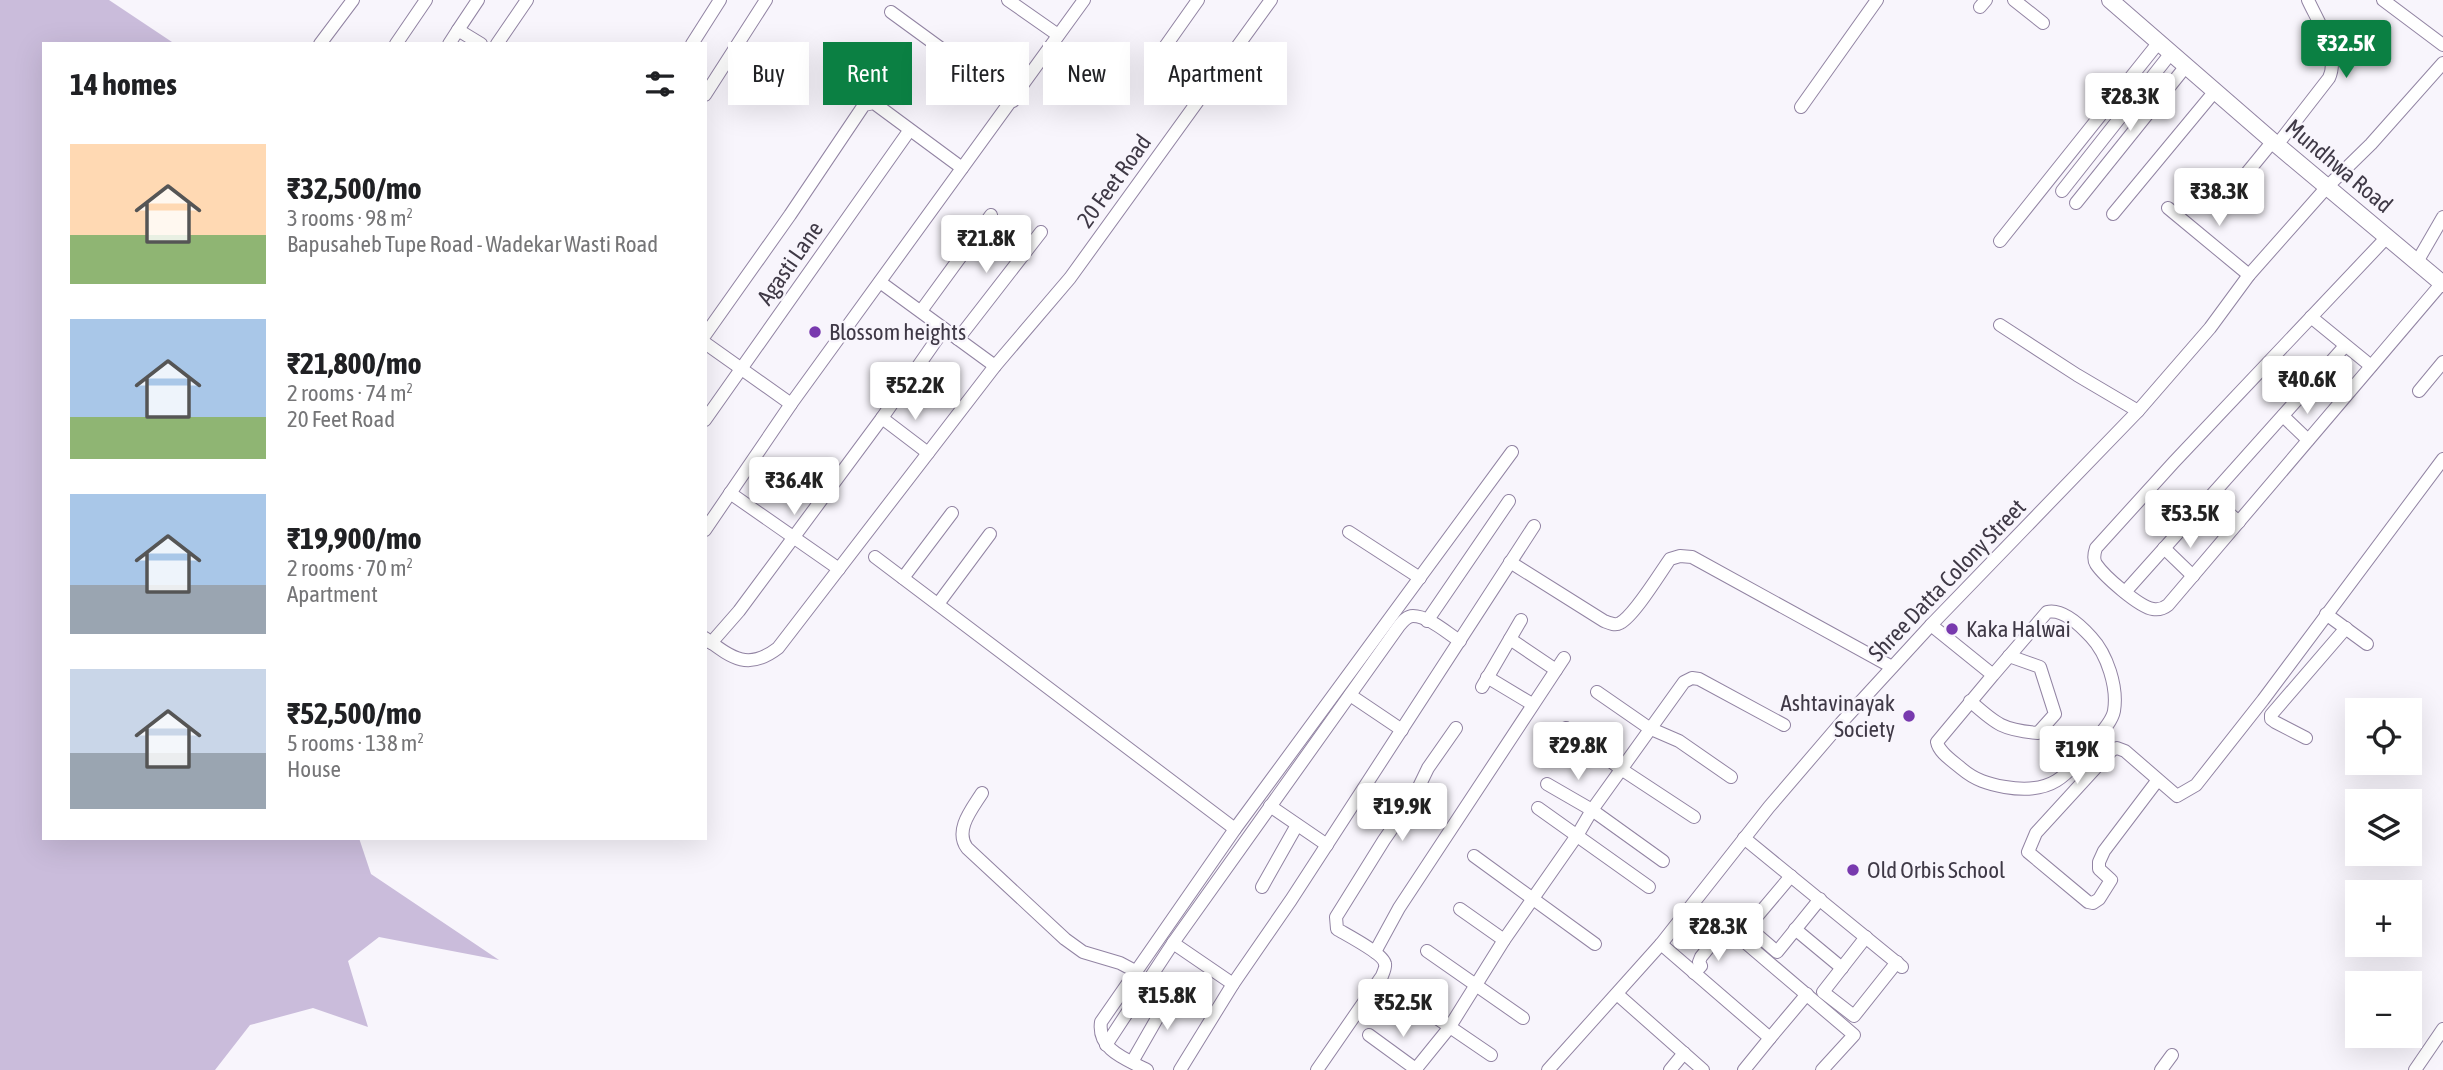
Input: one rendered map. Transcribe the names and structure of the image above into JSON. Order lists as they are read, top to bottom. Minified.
{"streets":{"main road":["Mundhwa Road"],"street":["20 Feet Road","Agasti Lane","Shree Datta Colony Street"]},"crossings":[["Mundhwa Road","Shree Datta Colony Street"]],"places":["Blossom heights","Kaka Halwai","Ashtavinayak Society","Old Orbis School"],"page":{"price":["₹32.5K","₹28.3K","₹38.3K","₹21.8K","₹40.6K","₹52.2K","₹36.4K","₹53.5K","₹29.8K","₹19K","₹19.9K","₹28.3K","₹15.8K","₹52.5K"],"chip":["Buy","Rent","Filters","New","Apartment"],"heading":"14 homes","list":[{"name":"₹32,500/mo","note":"3 rooms · 98 m² · Bapusaheb Tupe Road - Wadekar Wasti Road"},{"name":"₹21,800/mo","note":"2 rooms · 74 m² · 20 Feet Road"},{"name":"₹19,900/mo","note":"2 rooms · 70 m² · Apartment"},{"name":"₹52,500/mo","note":"5 rooms · 138 m² · House"}],"map_buttons":["+","−"]}}
